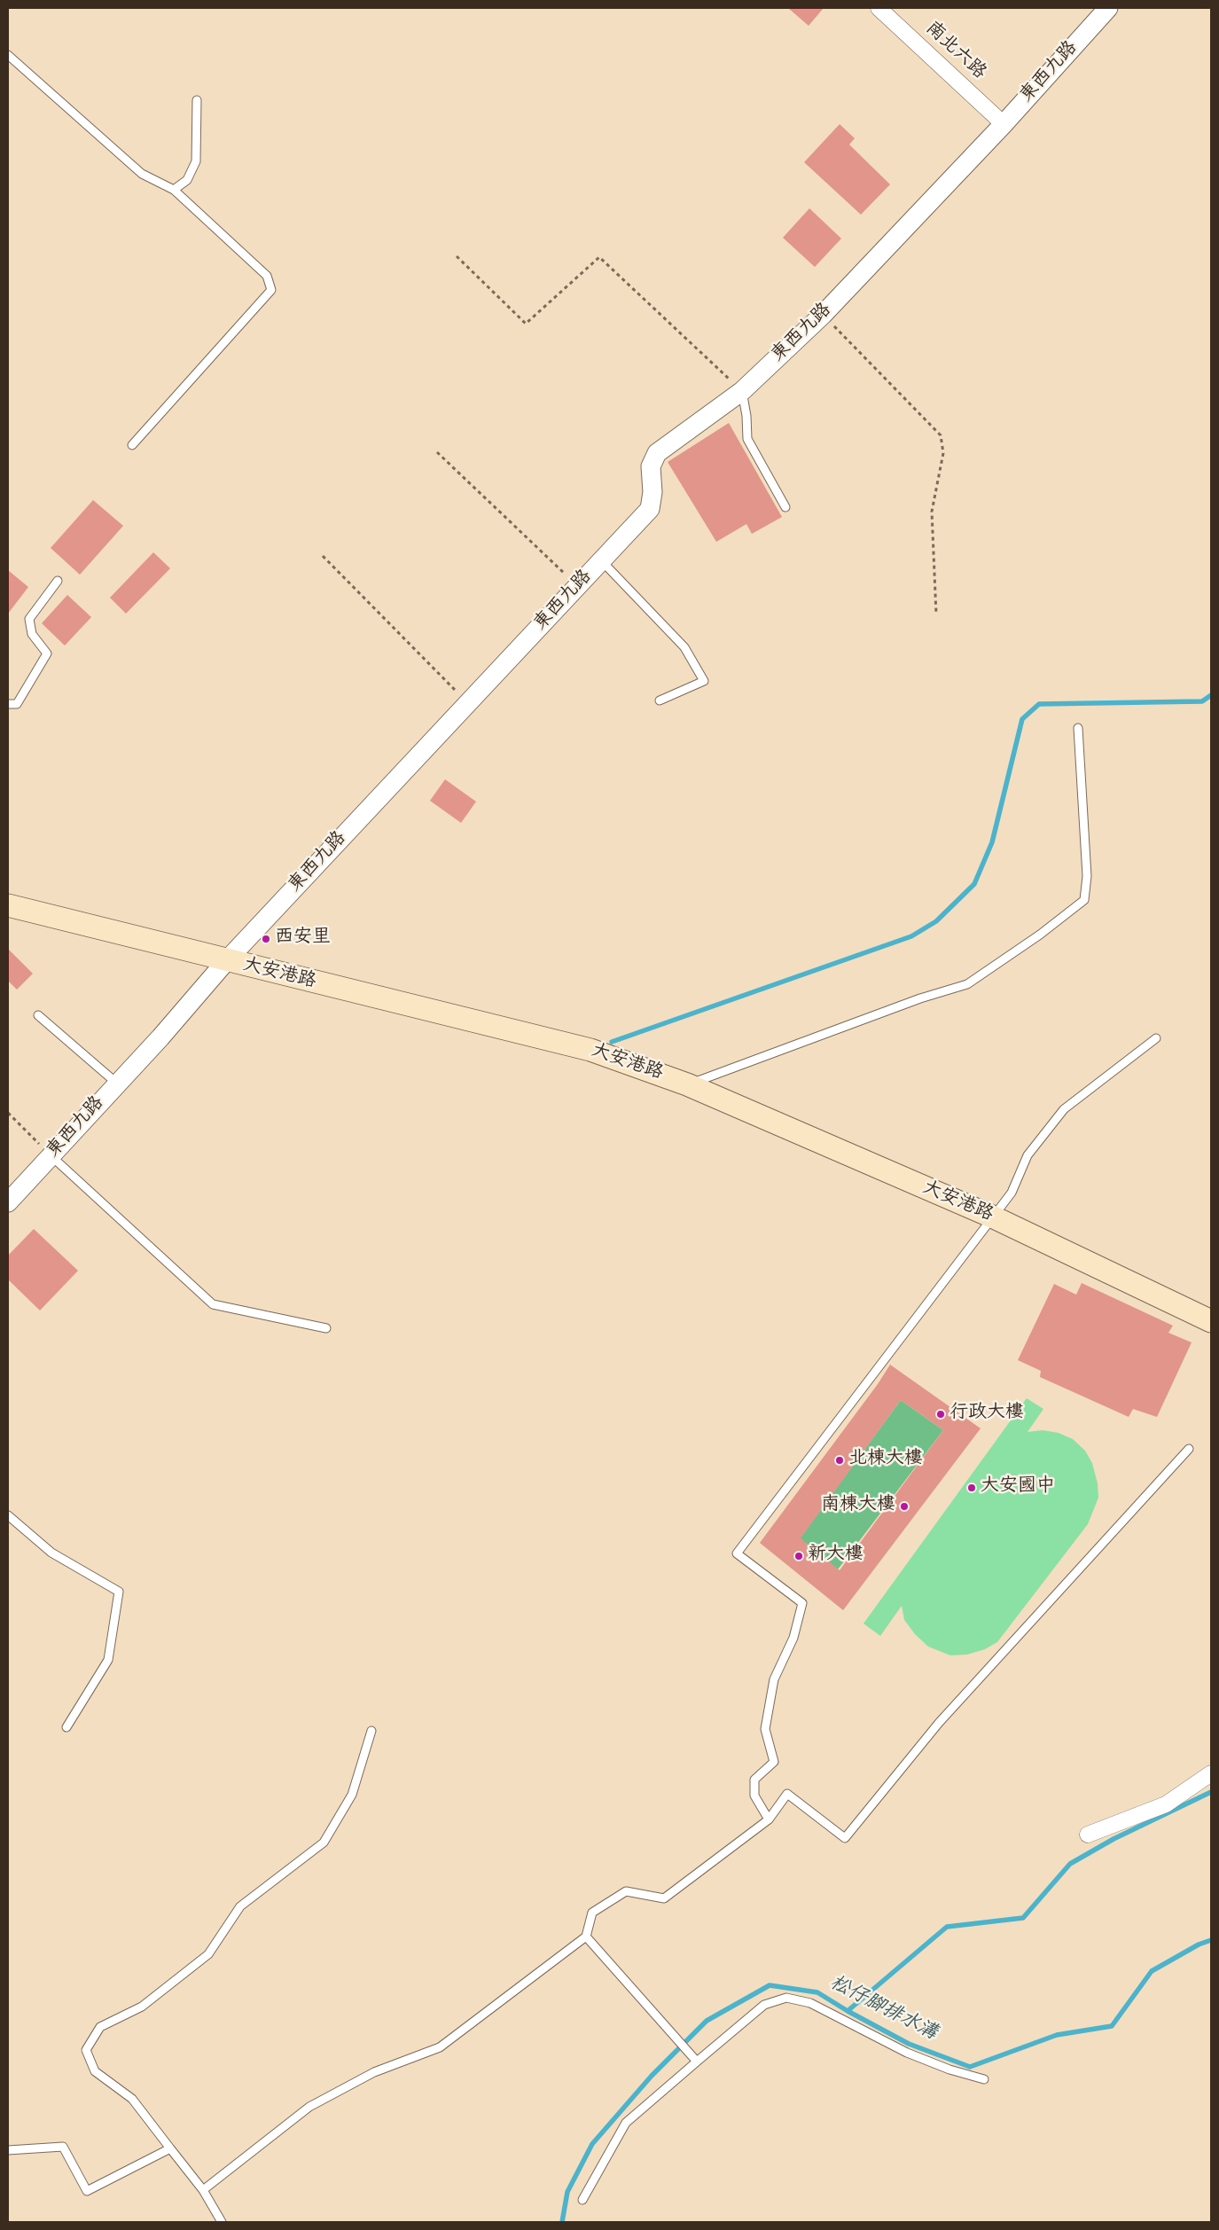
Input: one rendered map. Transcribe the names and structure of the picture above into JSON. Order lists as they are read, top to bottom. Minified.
{"streets":{"main road":["大安港路"],"street":["南北六路","東西九路"]},"crossings":[["南北六路","東西九路"],["東西九路","大安港路"]],"water":["松仔腳排水溝"],"places":["西安里","行政大樓","北棟大樓","大安國中","南棟大樓","新大樓"]}
